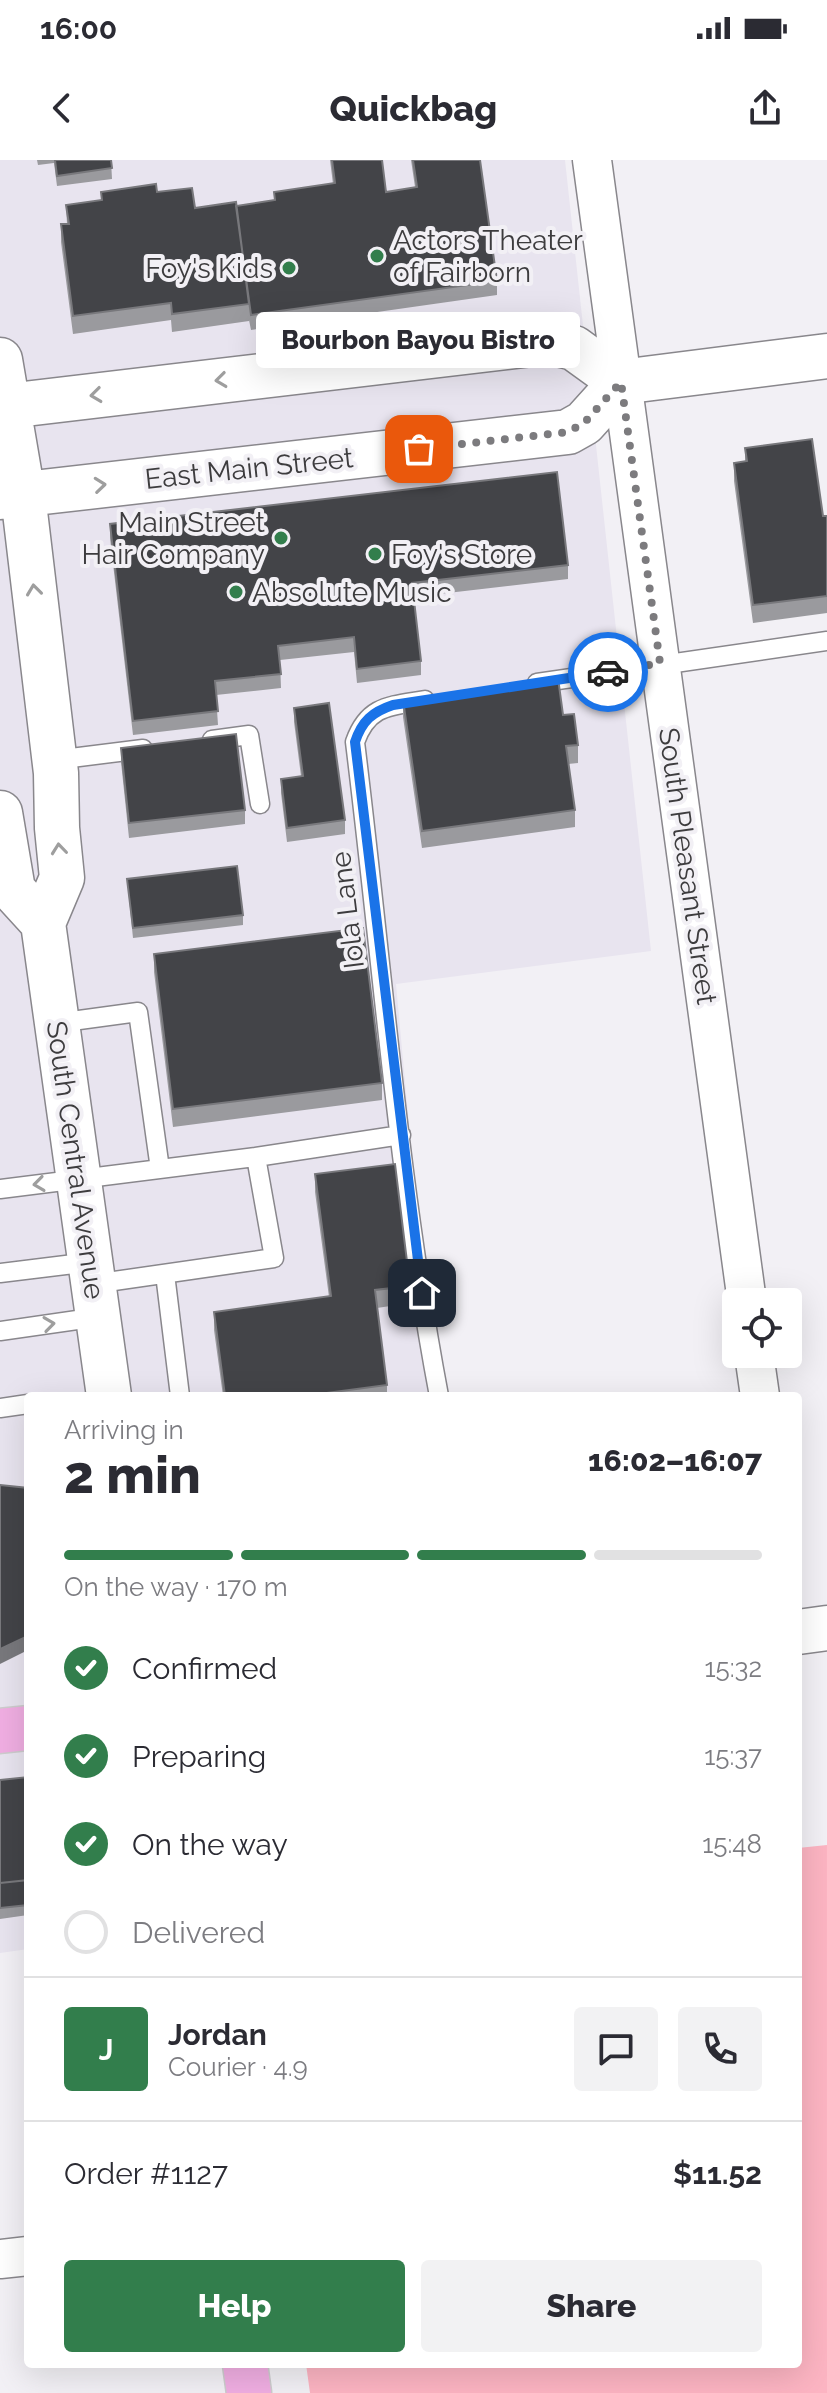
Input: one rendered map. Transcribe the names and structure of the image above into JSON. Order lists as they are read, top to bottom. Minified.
{"streets":{"street":["East Main Street","South Pleasant Street","South Central Avenue"],"lane":["Iola Lane"]},"crossings":[["East Main Street","South Pleasant Street"]],"places":["Actors Theater of Fairborn","Foy's Kids","Bourbon Bayou Bistro","Main Street Hair Company","Foy's Store","Absolute Music"],"page":{"status":"16:00","header":"Quickbag","bubble":"Bourbon Bayou Bistro","heading":["2 min","Arriving in","16:02–16:07"],"panel":["Jordan","Courier · 4.9","Order #1127","$11.52"],"bar":"On the way · 170 m","list":[["Confirmed","15:32"],["Preparing","15:37"],["On the way","15:48"],"Delivered"],"round":"J","buttons":["Help","Share"]}}
